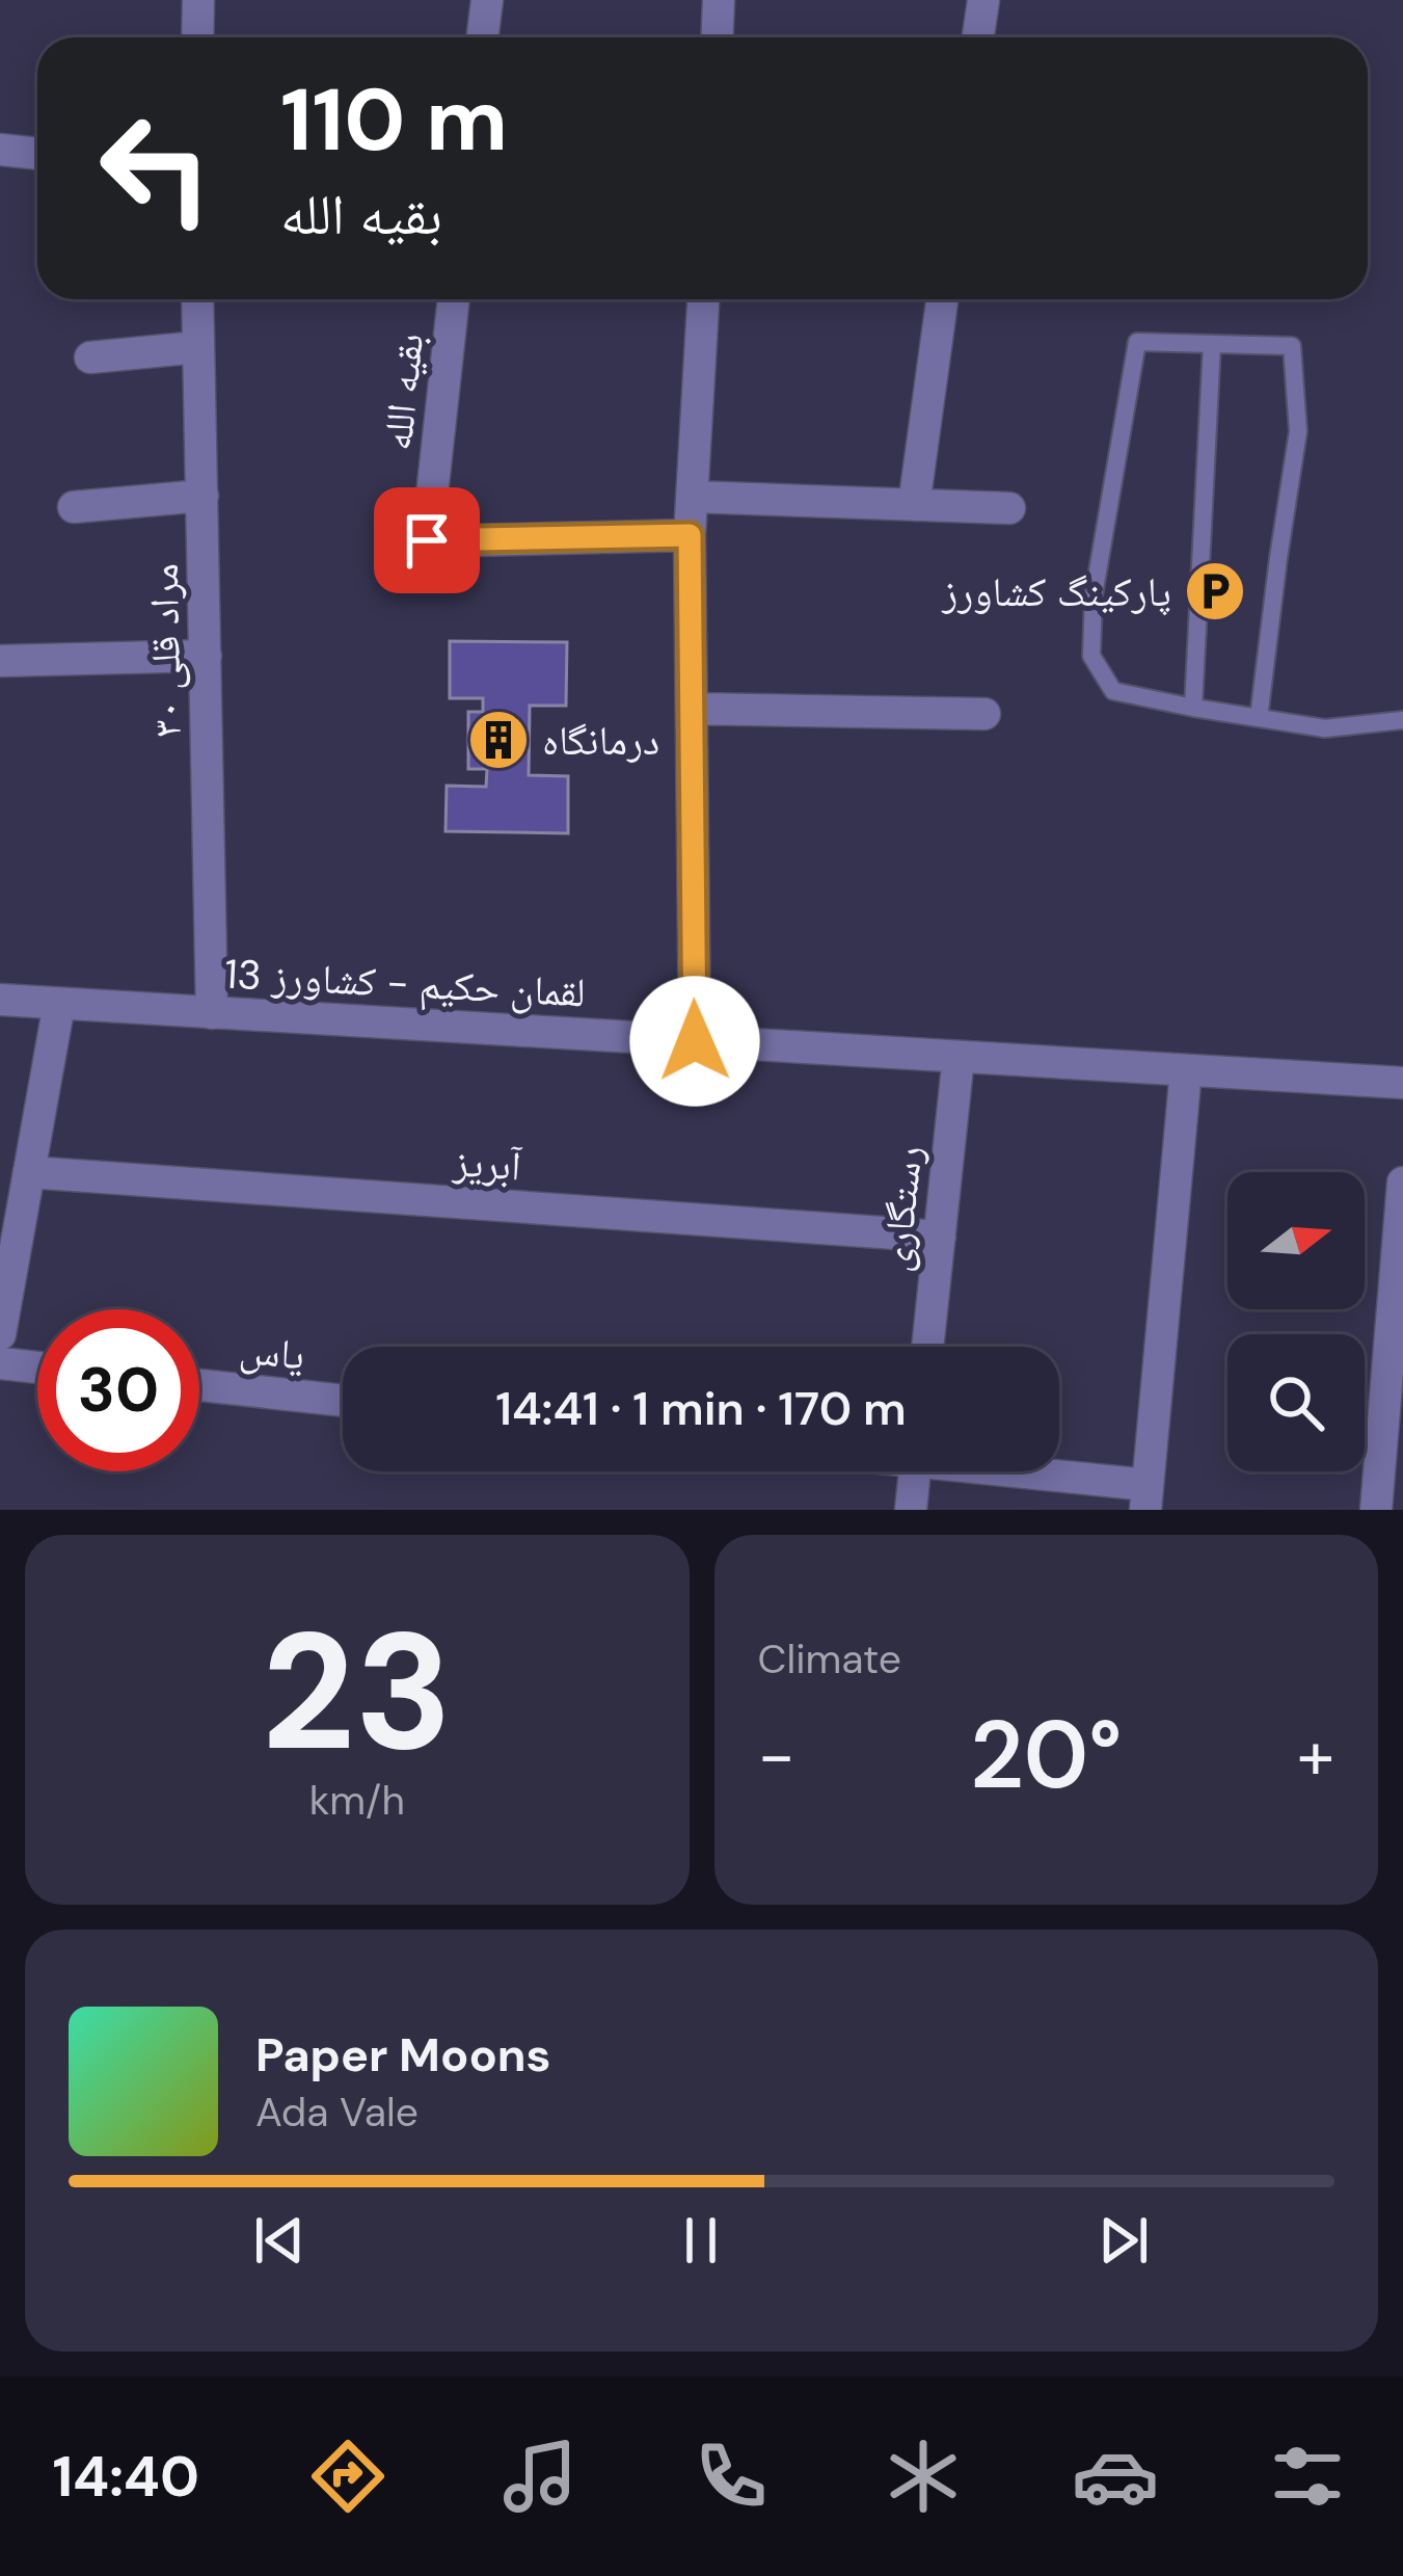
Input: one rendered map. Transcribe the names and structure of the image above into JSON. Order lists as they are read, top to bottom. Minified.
{"streets":{"street":["بقیه الله","مراد قلی ۳۰","لقمان حکیم - کشاورز 13","آبریز","رستگاری","یاس"]},"crossings":[["مراد قلی ۳۰","لقمان حکیم - کشاورز 13"],["لقمان حکیم - کشاورز 13","رستگاری"],["آبریز","رستگاری"]],"places":{"parking":["پارکینگ کشاورز"],"building":["درمانگاه"]},"north":"right","page":{"turn":["110 m","بقیه الله"],"limit":"30","trip":"14:41 · 1 min · 170 m","tile":[["23","km/h"],"Climate"],"heat":["−","20°","+"],"song":["Paper Moons","Ada Vale"],"tabs":"14:40"}}
